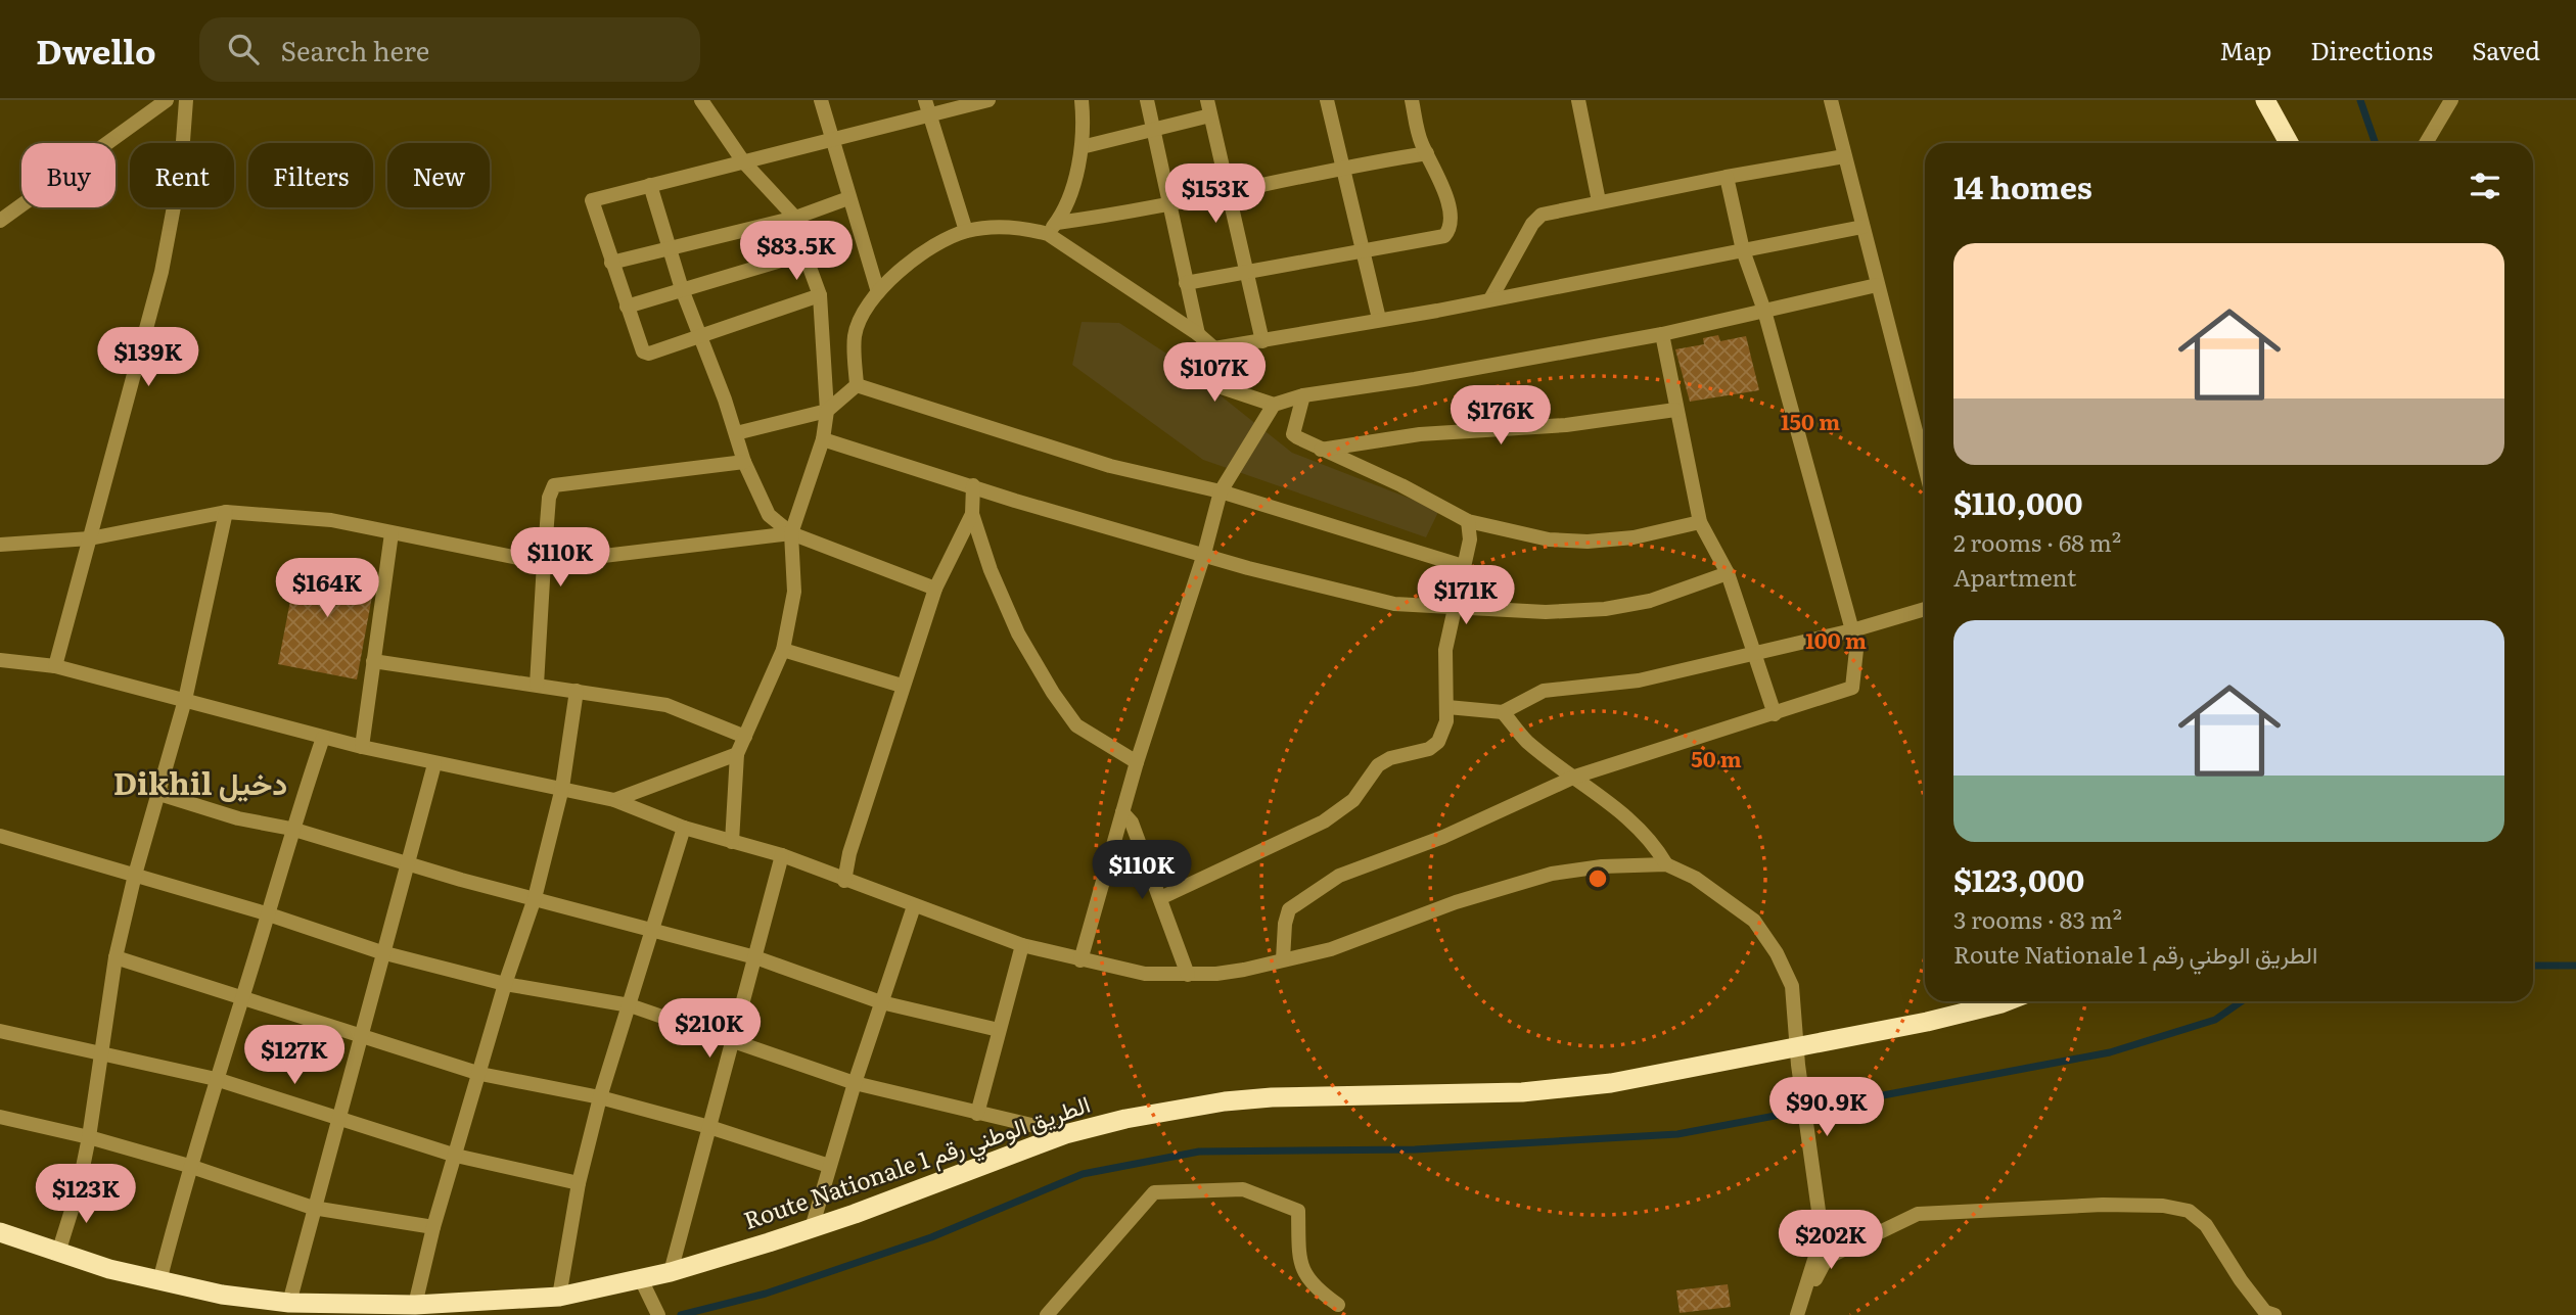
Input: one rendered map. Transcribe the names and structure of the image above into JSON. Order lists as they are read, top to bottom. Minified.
{"streets":{"highway":["Route Nationale الطريق الوطني رقم 1"]},"districts":["Dikhil دخيل"],"page":{"header":"Dwello","search":"Search here","nav":["Map","Directions","Saved"],"chip":["Buy","Rent","Filters","New"],"heading":"14 homes","price":["$153K","$83.5K","$139K","$107K","$176K","$110K","$164K","$171K","$110K","$210K","$127K","$90.9K","$123K","$202K"],"list":[{"name":"$110,000","note":"2 rooms · 68 m² · Apartment"},{"name":"$123,000","note":"3 rooms · 83 m² · Route Nationale الطريق الوطني رقم 1"}]},"rings":["150 m","100 m","50 m"]}
